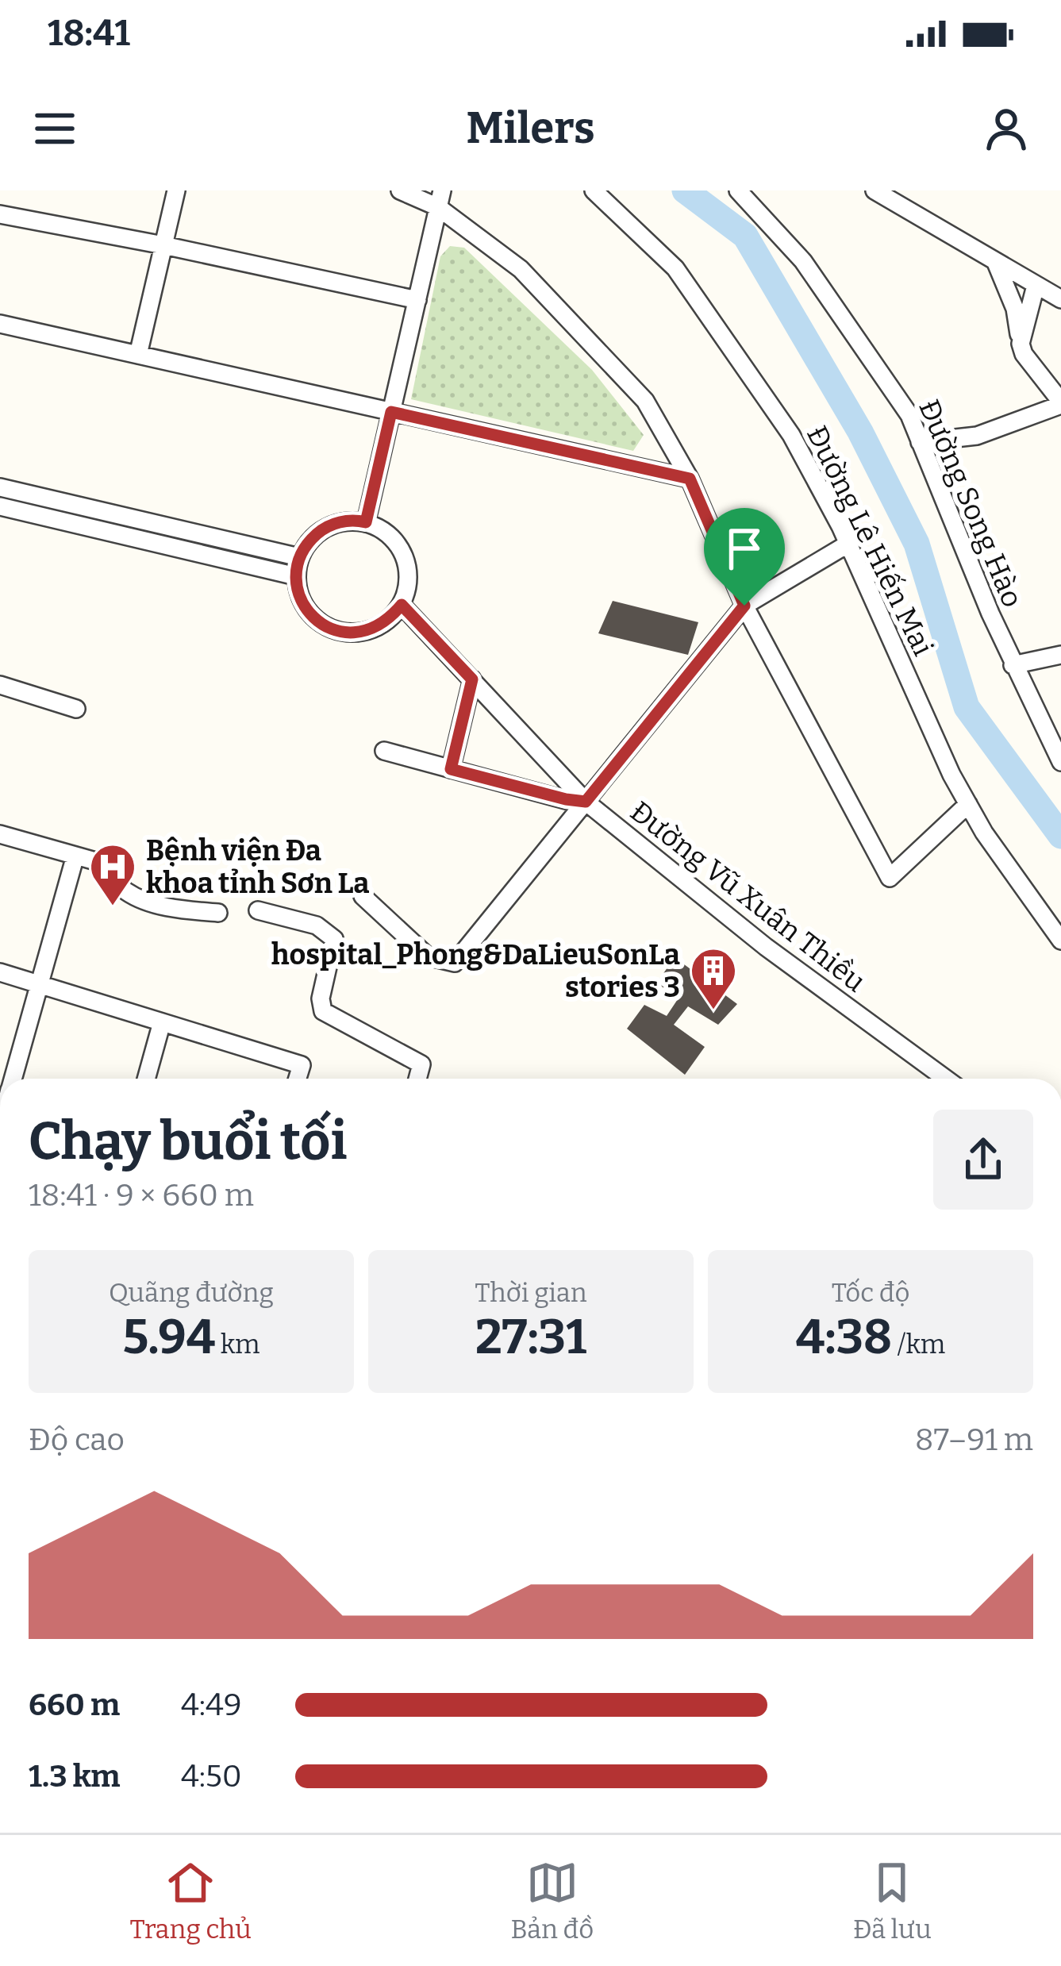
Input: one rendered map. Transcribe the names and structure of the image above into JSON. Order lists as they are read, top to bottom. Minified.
{"streets":{"street":["Đường Song Hào","Đường Lê Hiến Mai","Đường Vũ Xuân Thiều"]},"places":{"hospital":["Bệnh viện Đa khoa tỉnh Sơn La"],"building":["hospital_Phong&DaLieuSonLa stories 3"]},"page":{"status":"18:41","header":"Milers","heading":["Chạy buổi tối","18:41 · 9 × 660 m"],"stats":[["Quãng đường","5.94 km"],["Thời gian","27:31"],["Tốc độ","4:38 /km"]],"chart":["Độ cao","87–91 m"],"list":[{"name":"660 m","note":"4:49"},{"name":"1.3 km","note":"4:50"}],"tabs":["Trang chủ","Bản đồ","Đã lưu"]}}
